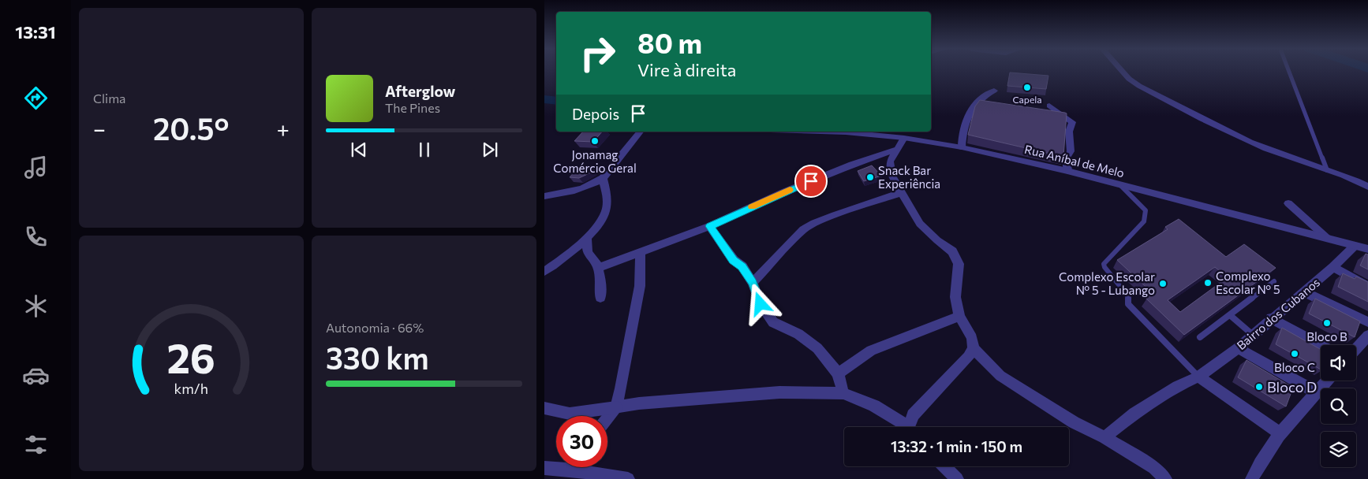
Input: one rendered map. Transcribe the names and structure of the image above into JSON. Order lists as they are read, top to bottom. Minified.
{"streets":{"street":["Rua Aníbal de Melo","Bairro dos Cubanos"]},"crossings":[["Rua Aníbal de Melo","Bairro dos Cubanos"]],"places":["Capela","Jonamag Comércio Geral","Snack Bar Experiência","Complexo Escolar Nº 5","Complexo Escolar Nº 5 - Lubango","Bloco B","Bloco C","Bloco D"],"page":{"tabs":"13:31","tile":["Clima",["Autonomia · 66%","330 km"]],"turn":["80 m","Vire à direita"],"song":["Afterglow","The Pines"],"then":"Depois","heat":["−","20.5°","+"],"limit":"30","trip":"13:32 · 1 min · 150 m","gauge":["26","km/h"]}}
